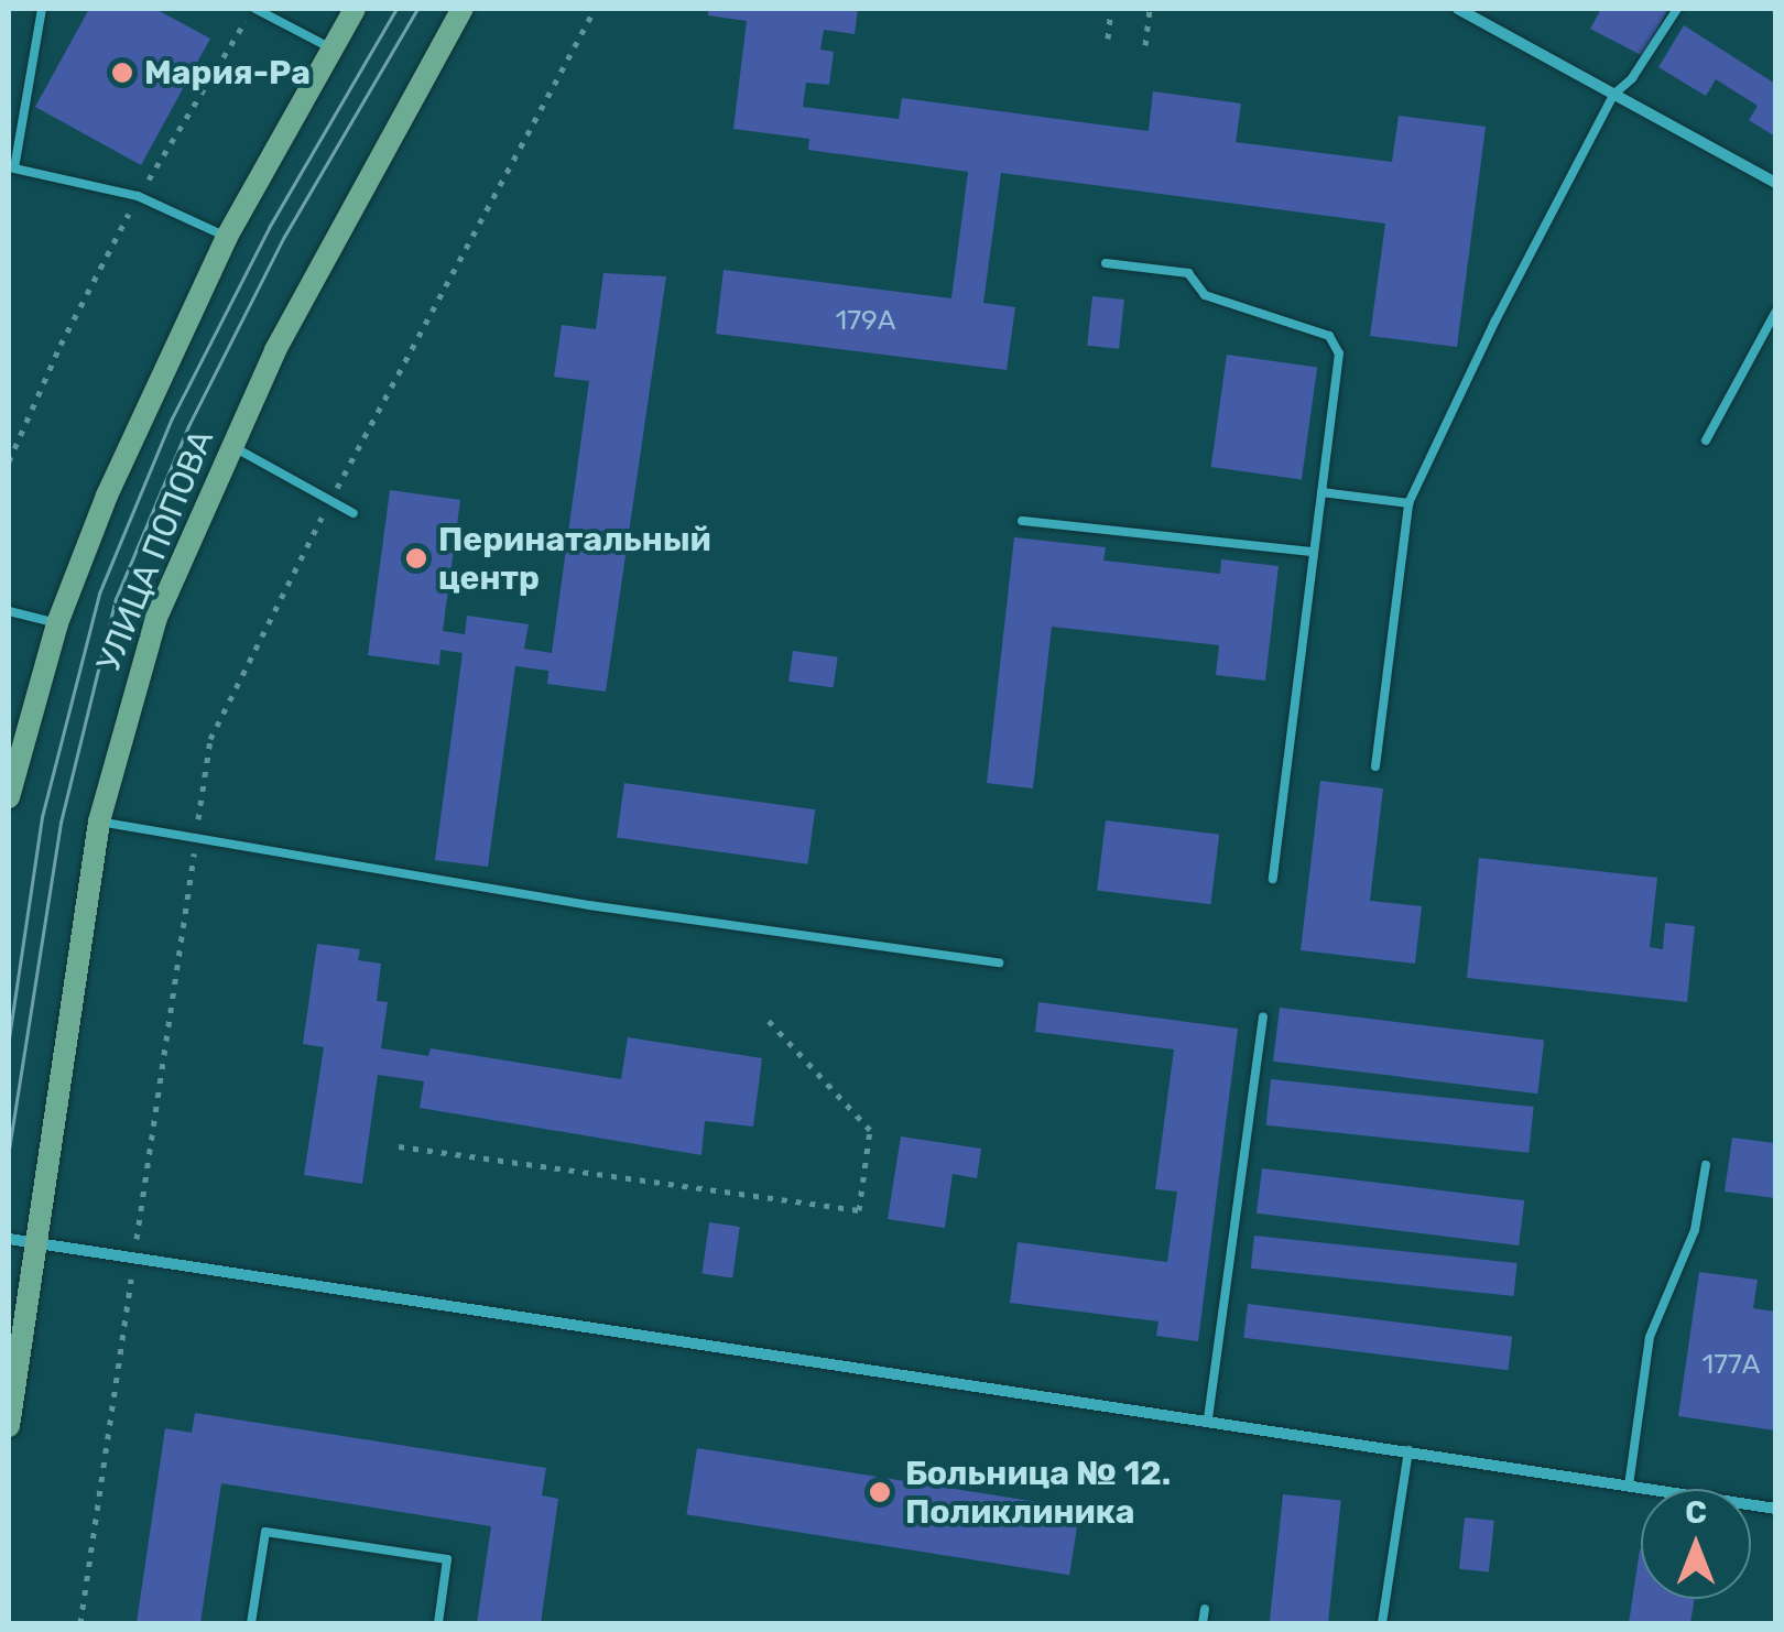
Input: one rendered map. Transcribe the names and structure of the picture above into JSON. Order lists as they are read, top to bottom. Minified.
{"streets":{"main road":["УЛИЦА ПОПОВА"]},"places":["Мария-Ра","Перинатальный центр","Больница № 12. Поликлиника"],"house_numbers":["179А","177А"],"north":"top"}
